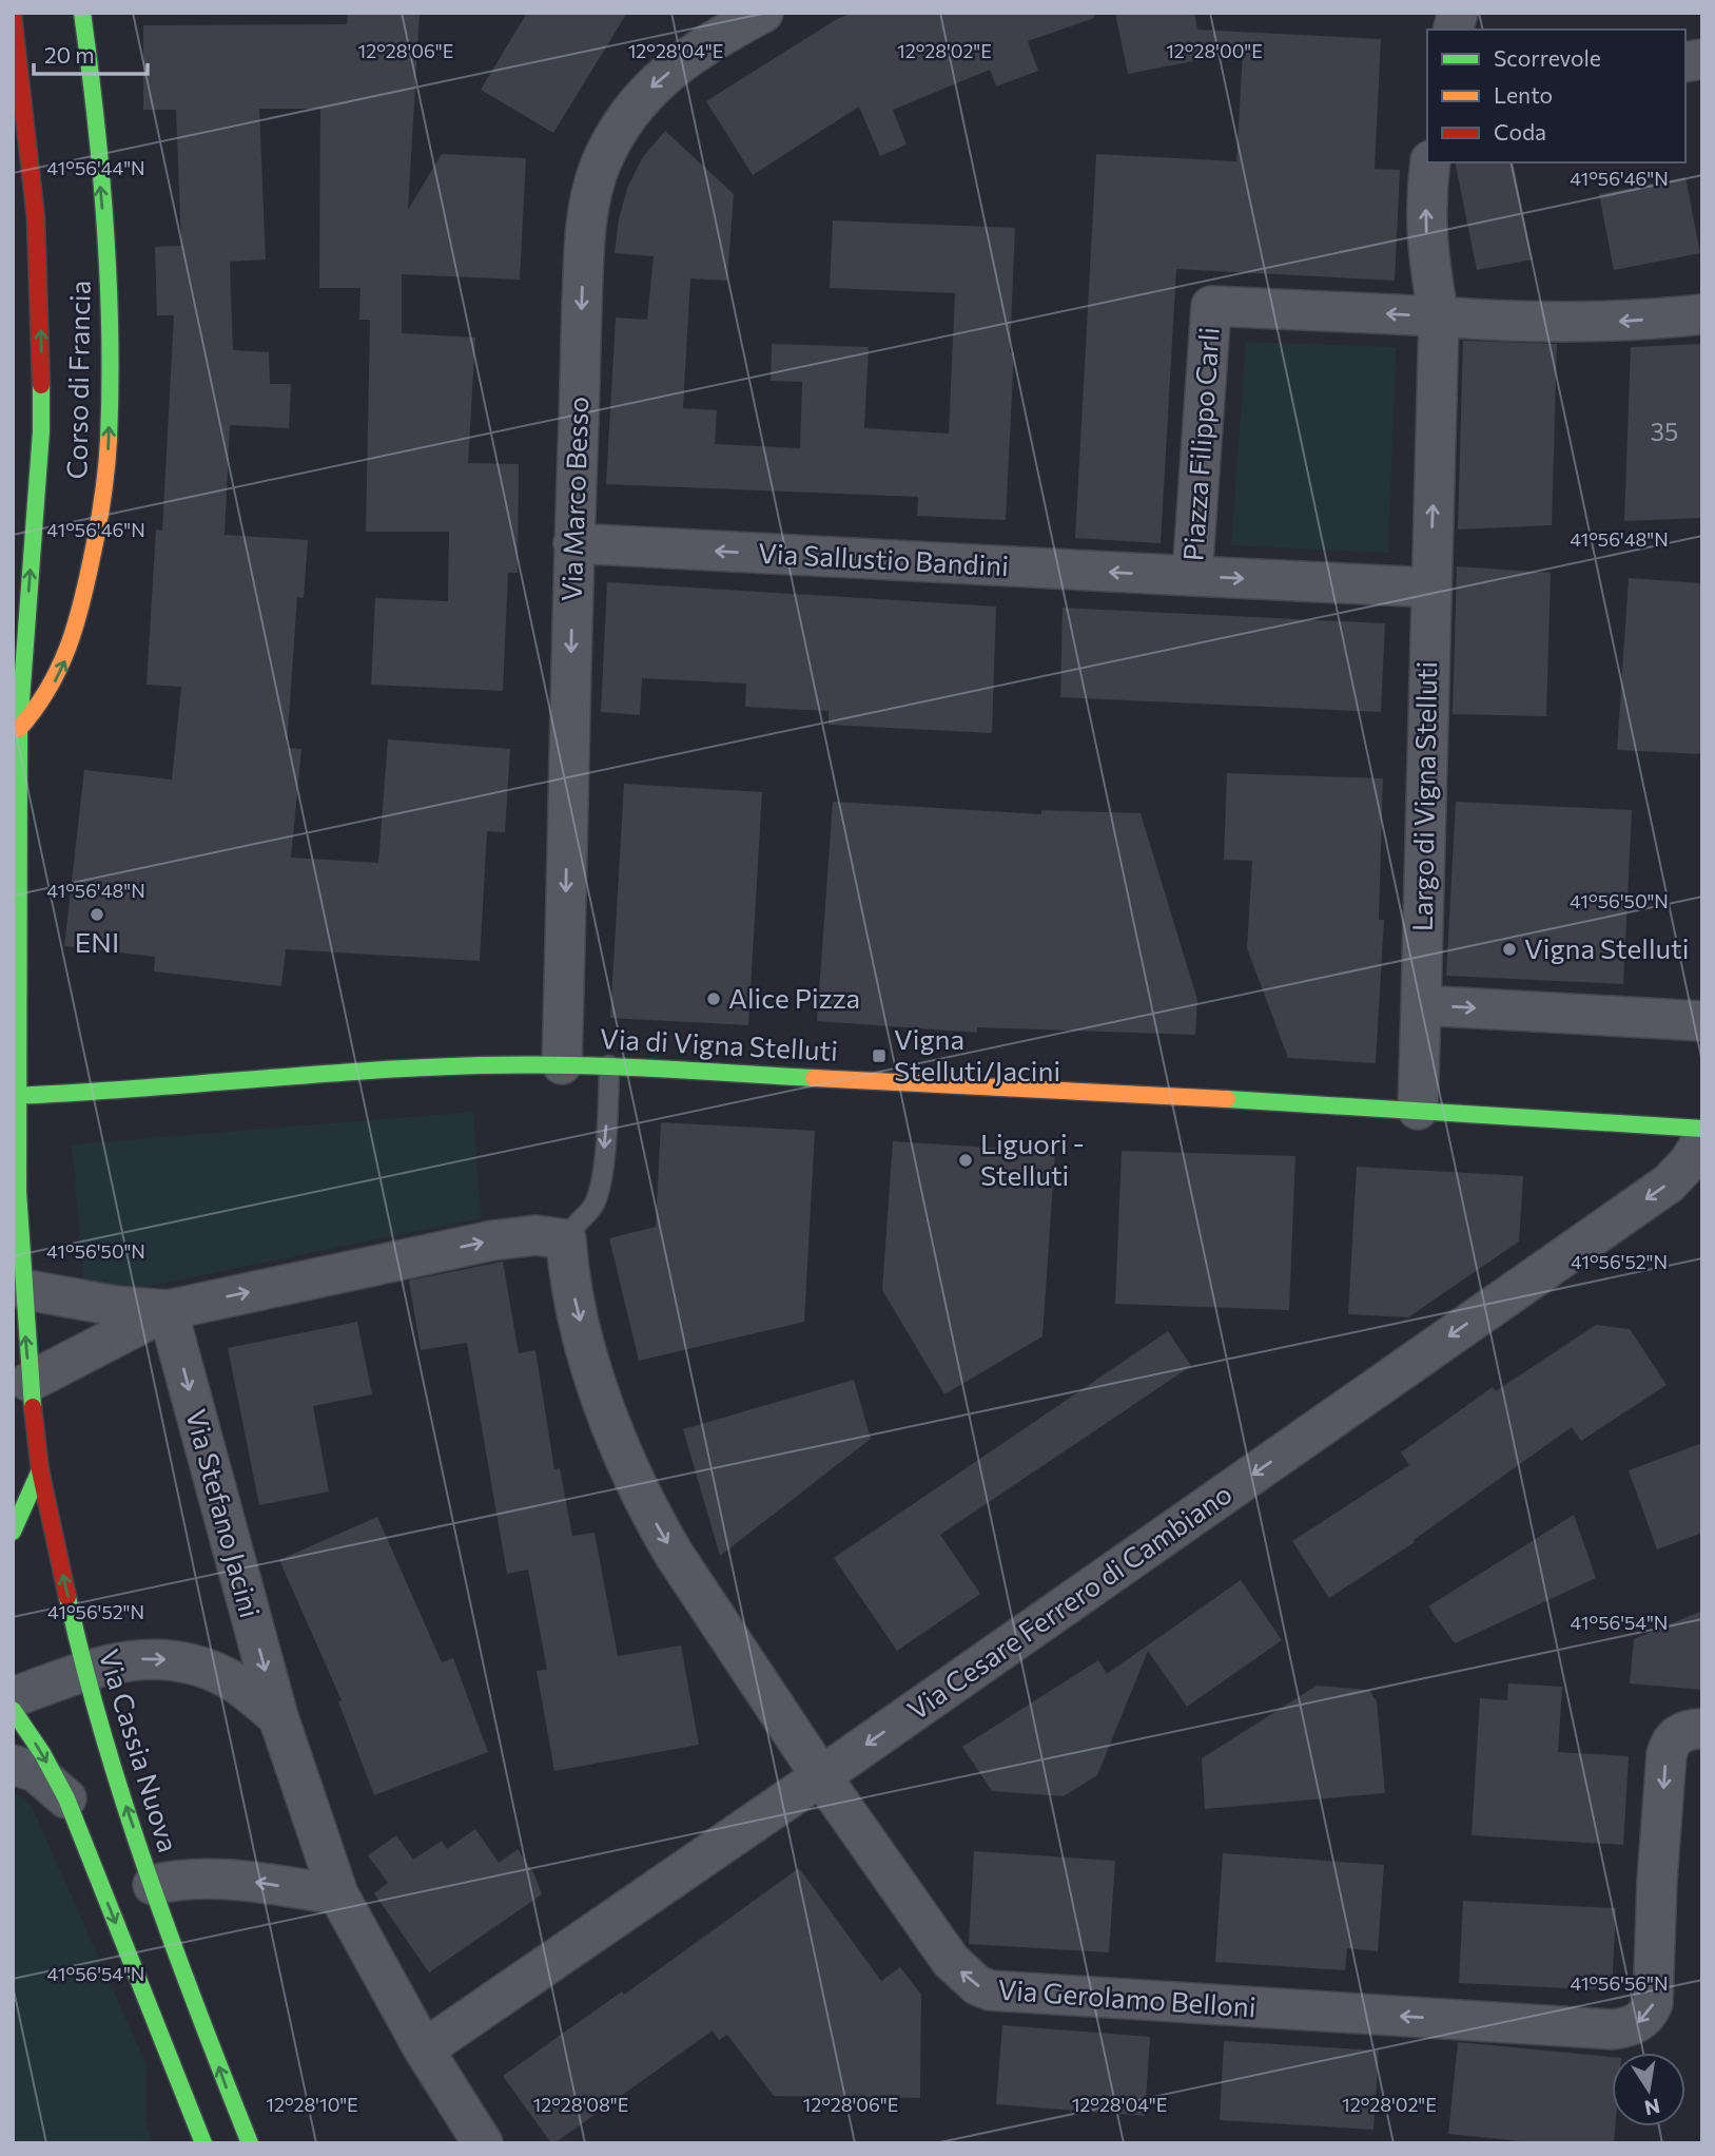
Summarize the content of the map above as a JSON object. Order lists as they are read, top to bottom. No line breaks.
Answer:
{"streets":{"main road":["Corso di Francia","Via di Vigna Stelluti","Via Cassia Nuova"],"street":["Piazza Filippo Carli","Via Marco Besso","Via Sallustio Bandini","Largo di Vigna Stelluti","Via Stefano Jacini","Via Cesare Ferrero di Cambiano","Via Gerolamo Belloni"]},"crossings":[["Corso di Francia","Via di Vigna Stelluti"],["Corso di Francia","Via Cassia Nuova"],["Piazza Filippo Carli","Via Sallustio Bandini"],["Piazza Filippo Carli","Largo di Vigna Stelluti"],["Via Marco Besso","Via Sallustio Bandini"],["Via Marco Besso","Via di Vigna Stelluti"],["Largo di Vigna Stelluti","Via di Vigna Stelluti"],["Via di Vigna Stelluti","Via Cassia Nuova"],["Via Stefano Jacini","Via Cesare Ferrero di Cambiano"],["Via Cesare Ferrero di Cambiano","Via Gerolamo Belloni"]],"one_way":["Corso di Francia","Via Marco Besso","Via Sallustio Bandini","Via Stefano Jacini","Via Cesare Ferrero di Cambiano"],"places":{"other":["ENI","Vigna Stelluti","Alice Pizza","Liguori - Stelluti"],"transit":["Vigna Stelluti/Jacini"]},"house_numbers":["35"],"legend":["Scorrevole","Lento","Coda"],"scale_bar":"20 m","north":"bottom","coordinates":["12°28'06\"E","12°28'04\"E","12°28'02\"E","12°28'00\"E","41°56'44\"N","41°56'46\"N","41°56'48\"N","41°56'50\"N","41°56'52\"N","41°56'54\"N","41°56'56\"N","12°28'10\"E","12°28'08\"E"]}
